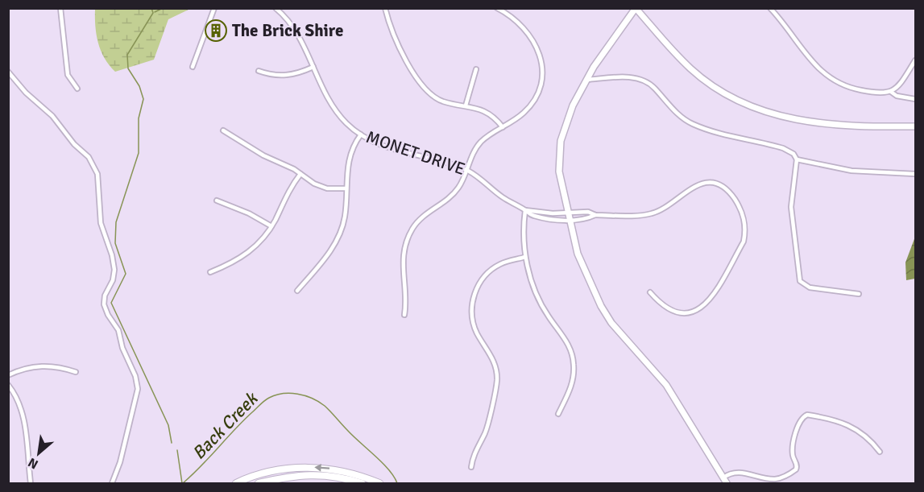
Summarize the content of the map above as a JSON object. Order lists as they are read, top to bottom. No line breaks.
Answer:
{"streets":{"street":["MONET DRIVE"]},"water":["Back Creek"],"places":{"building":["The Brick Shire"]},"north":"bottom left"}
